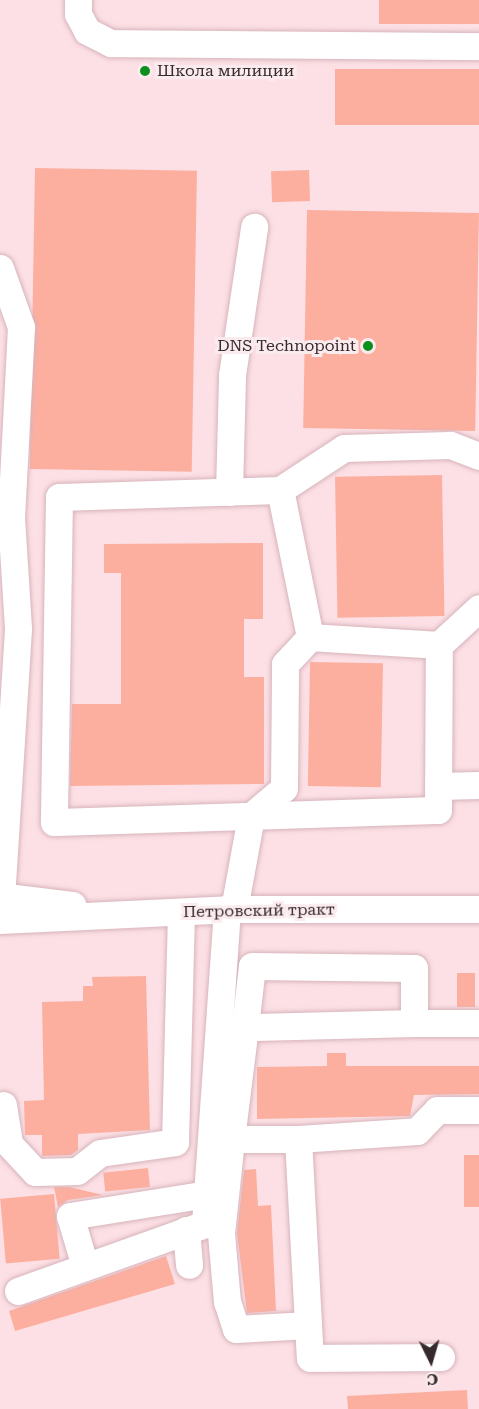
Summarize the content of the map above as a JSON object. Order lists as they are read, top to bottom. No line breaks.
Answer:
{"streets":{"street":["Петровский тракт"]},"places":["Школа милиции","DNS Technopoint"],"north":"bottom"}
